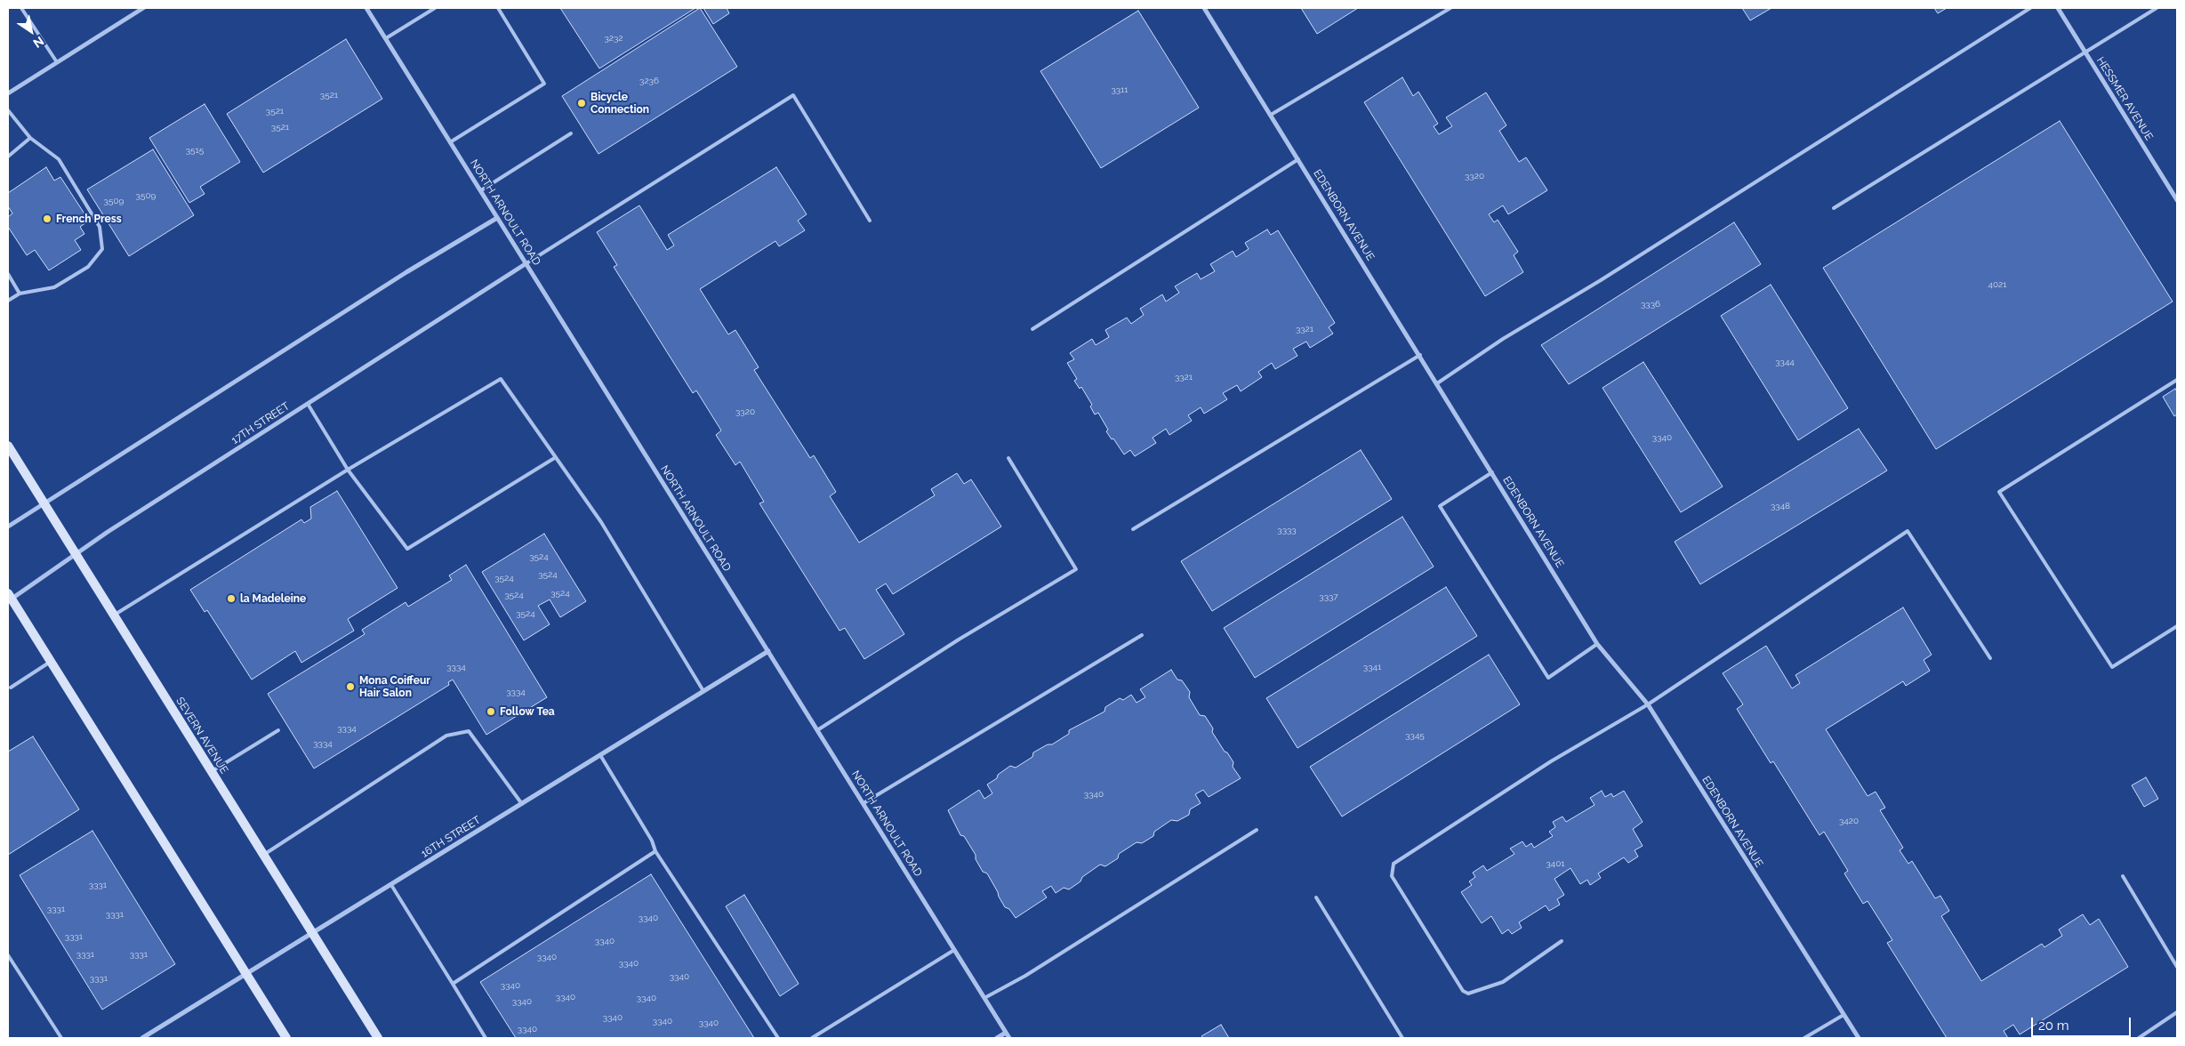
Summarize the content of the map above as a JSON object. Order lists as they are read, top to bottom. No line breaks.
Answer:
{"streets":{"street":["HESSMER AVENUE","NORTH ARNOULT ROAD","EDENBORN AVENUE","17TH STREET","SEVERN AVENUE","16TH STREET"]},"crossings":[["NORTH ARNOULT ROAD","17TH STREET"],["NORTH ARNOULT ROAD","16TH STREET"],["17TH STREET","SEVERN AVENUE"],["SEVERN AVENUE","16TH STREET"]],"places":["Bicycle Connection","French Press","la Madeleine","Mona Coiffeur Hair Salon","Follow Tea"],"house_numbers":["3232","3236","3311","3521","3521","3521","3515","3320","3509","3509","4021","3336","3321","3344","3321","3320","3340","3348","3333","3524","3524","3524","3524","3524","3337","3524","3334","3341","3334","3334","3345","3334","3340","3420","3401","3331","3331","3331","3340","3331","3340","3331","3331","3340","3340","3340","3331","3340","3340","3340","3340","3340","3340","3340","3340"],"scale_bar":"20 m","north":"bottom right"}
